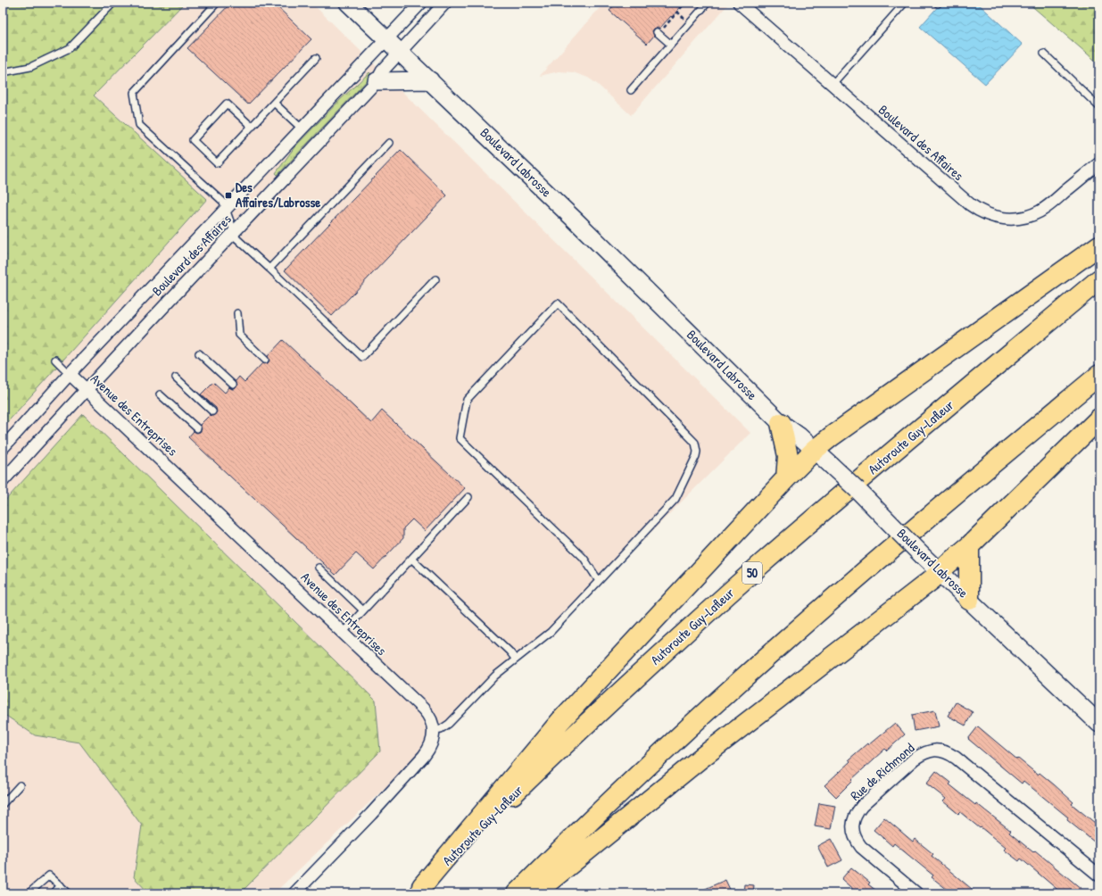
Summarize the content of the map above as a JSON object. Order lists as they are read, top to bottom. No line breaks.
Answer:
{"streets":{"highway":["Autoroute Guy-Lafleur","50"],"street":["Boulevard des Affaires","Boulevard Labrosse","Avenue des Entreprises","Rue de Richmond"]},"crossings":[["Boulevard des Affaires","Boulevard Labrosse"],["Boulevard des Affaires","Avenue des Entreprises"]],"places":{"transit":["Des Affaires/Labrosse"]}}
